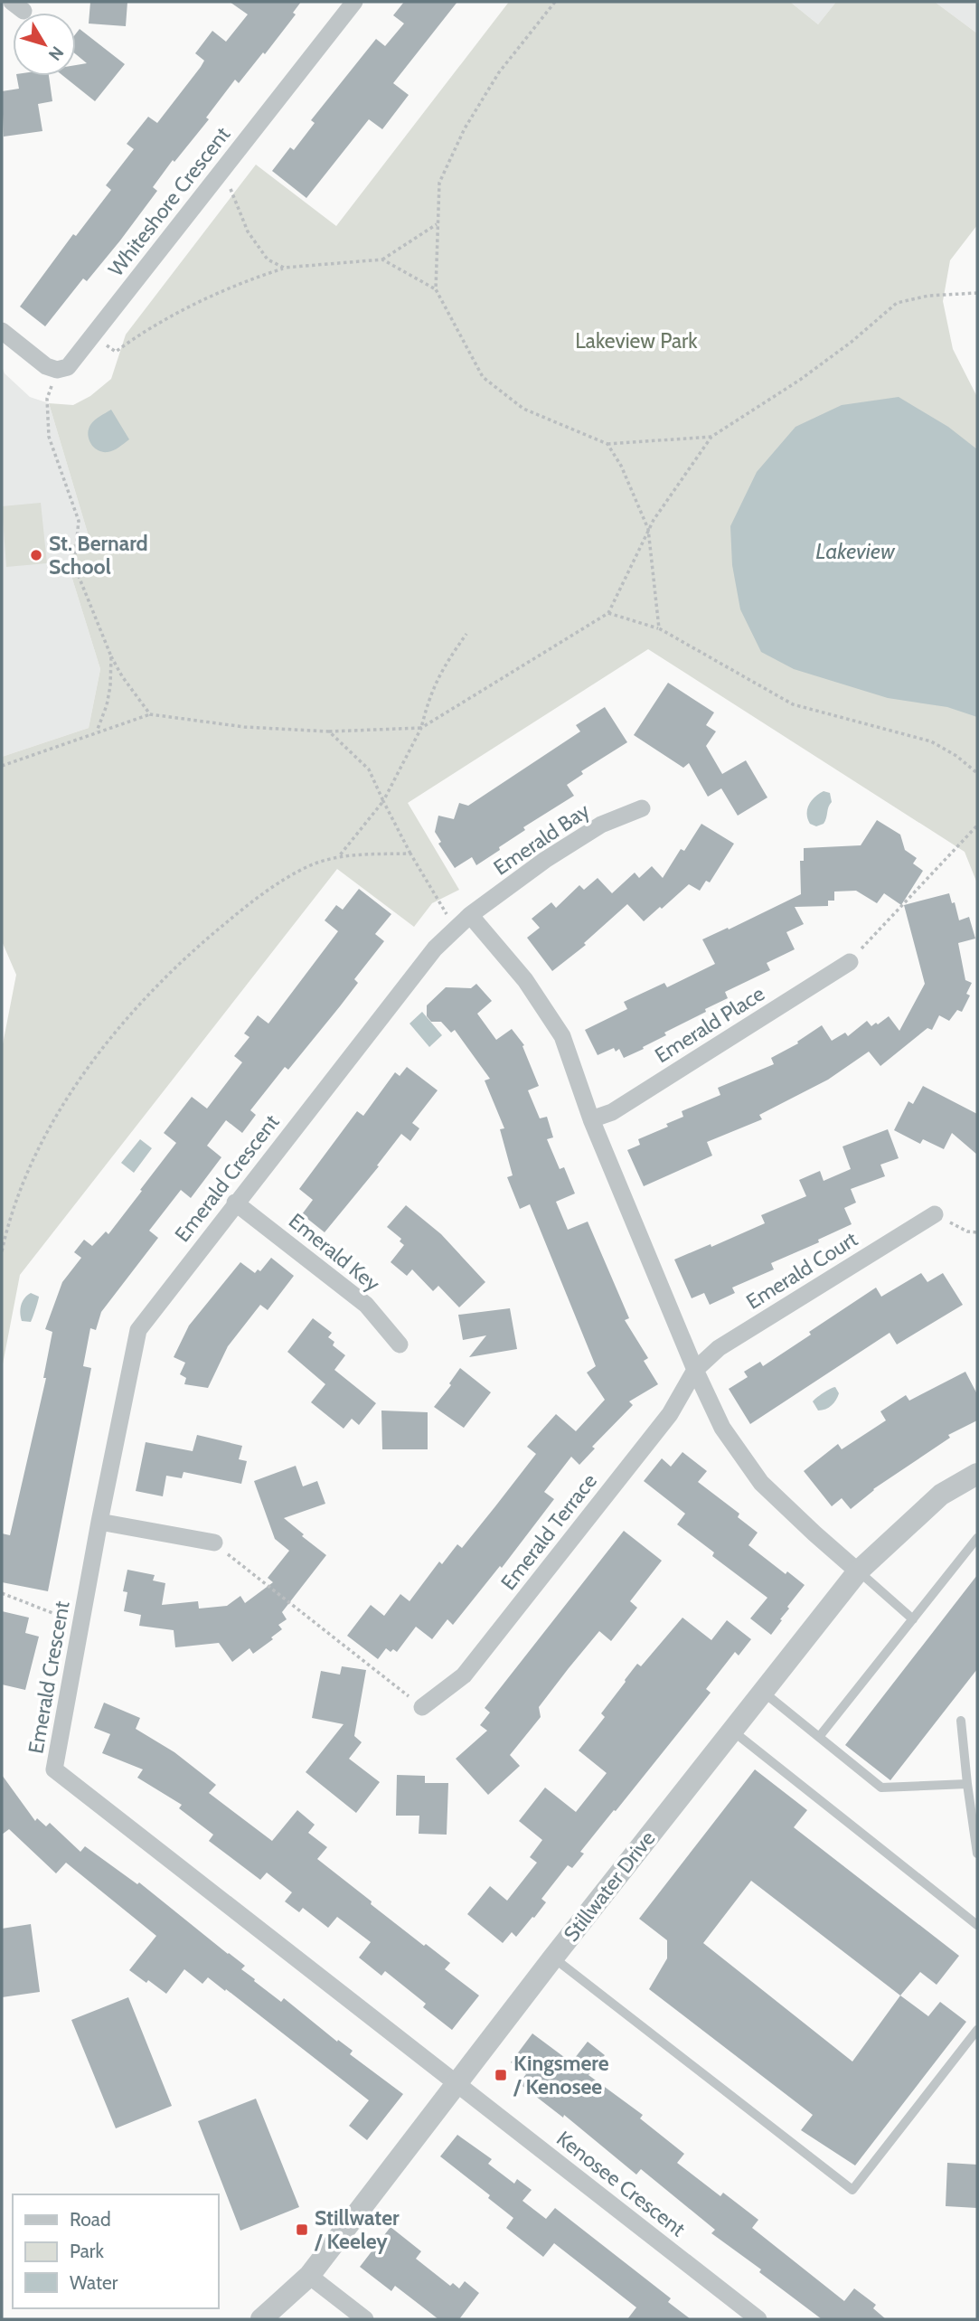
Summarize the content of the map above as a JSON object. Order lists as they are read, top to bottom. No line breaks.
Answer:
{"streets":{"street":["Whiteshore Crescent","Emerald Bay","Emerald Place","Emerald Crescent","Emerald Key","Emerald Court","Emerald Terrace","Stillwater Drive","Kenosee Crescent"]},"crossings":[["Emerald Bay","Emerald Crescent"],["Emerald Crescent","Emerald Key"],["Emerald Crescent","Stillwater Drive"],["Emerald Crescent","Kenosee Crescent"],["Emerald Court","Emerald Terrace"],["Stillwater Drive","Kenosee Crescent"]],"water":["Lakeview"],"parks":["Lakeview Park"],"places":{"other":["St. Bernard School"],"transit":["Kingsmere / Kenosee","Stillwater / Keeley"]},"legend":["Road","Park","Water"],"north":"bottom right"}
